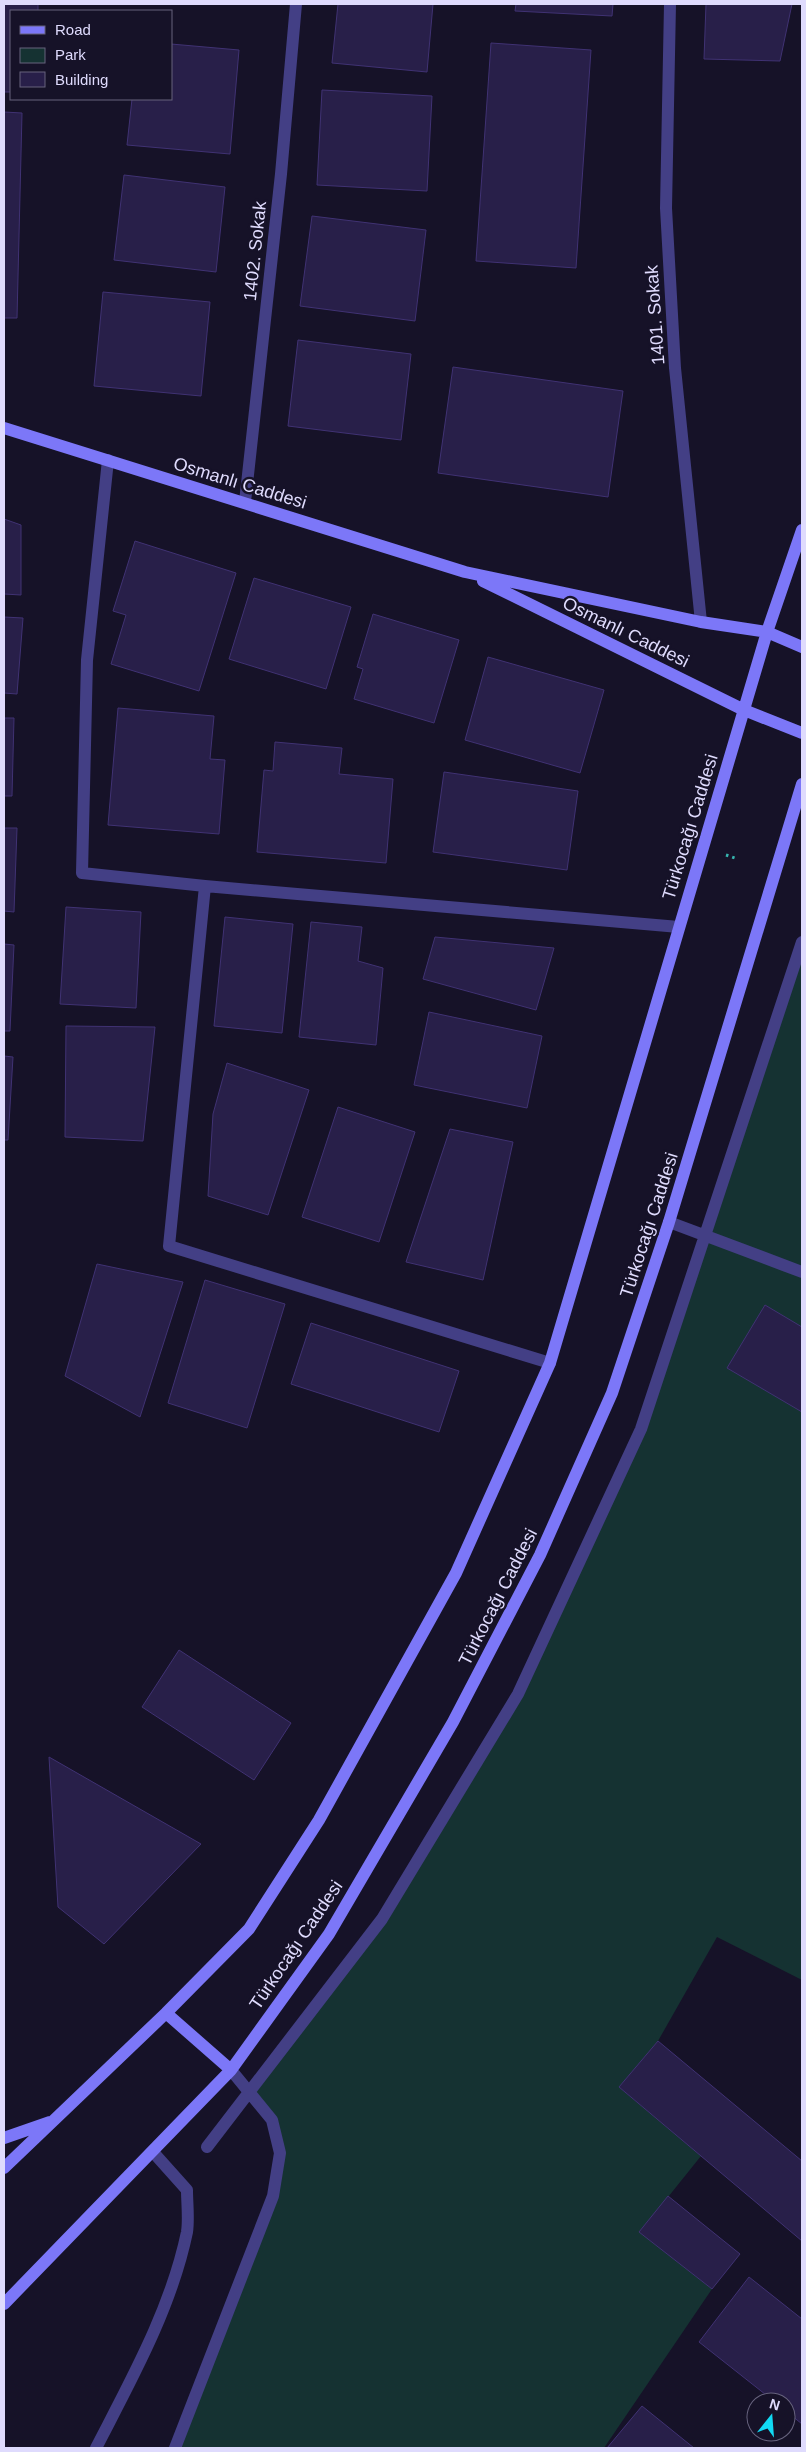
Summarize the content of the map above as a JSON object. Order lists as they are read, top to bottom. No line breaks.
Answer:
{"streets":{"main road":["Osmanlı Caddesi","Türkocağı Caddesi"],"street":["1402. Sokak","1401. Sokak"]},"crossings":[["1402. Sokak","Osmanlı Caddesi"],["1401. Sokak","Osmanlı Caddesi"],["Osmanlı Caddesi","Türkocağı Caddesi"]],"legend":["Road","Park","Building"],"north":"top"}
